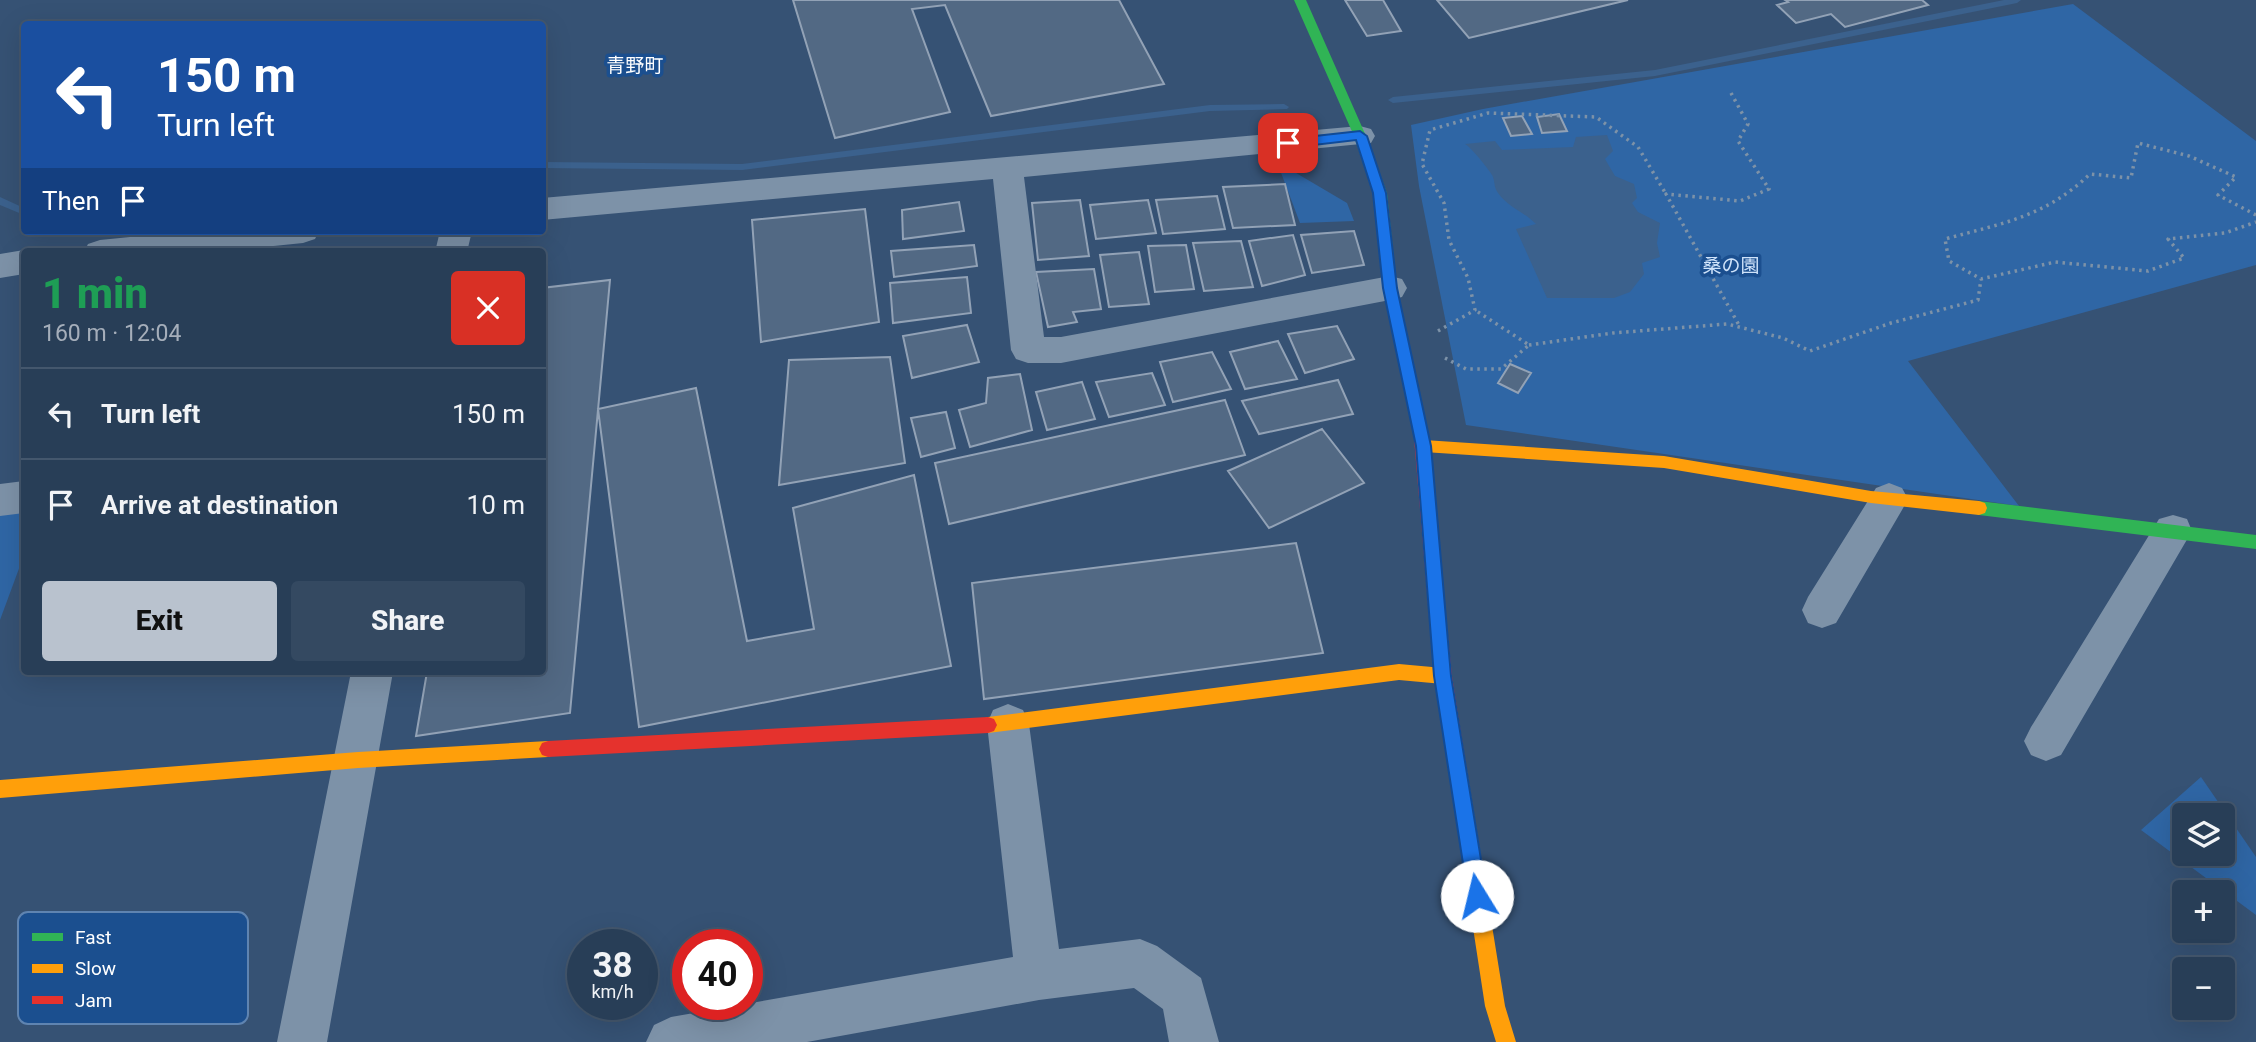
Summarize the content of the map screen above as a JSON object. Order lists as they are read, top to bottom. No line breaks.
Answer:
{"districts":["青野町"],"parks":["桑の園"],"legend":["Fast","Slow","Jam"],"page":{"turn":["150 m","Turn left"],"then":"Then","heading":["1 min","160 m · 12:04"],"list":[{"name":"Turn left","value":"150 m"},{"name":"Arrive at destination","value":"10 m"}],"buttons":["Exit","Share"],"map_buttons":["+","−"],"speed":"38 km/h","limit":"40"}}
